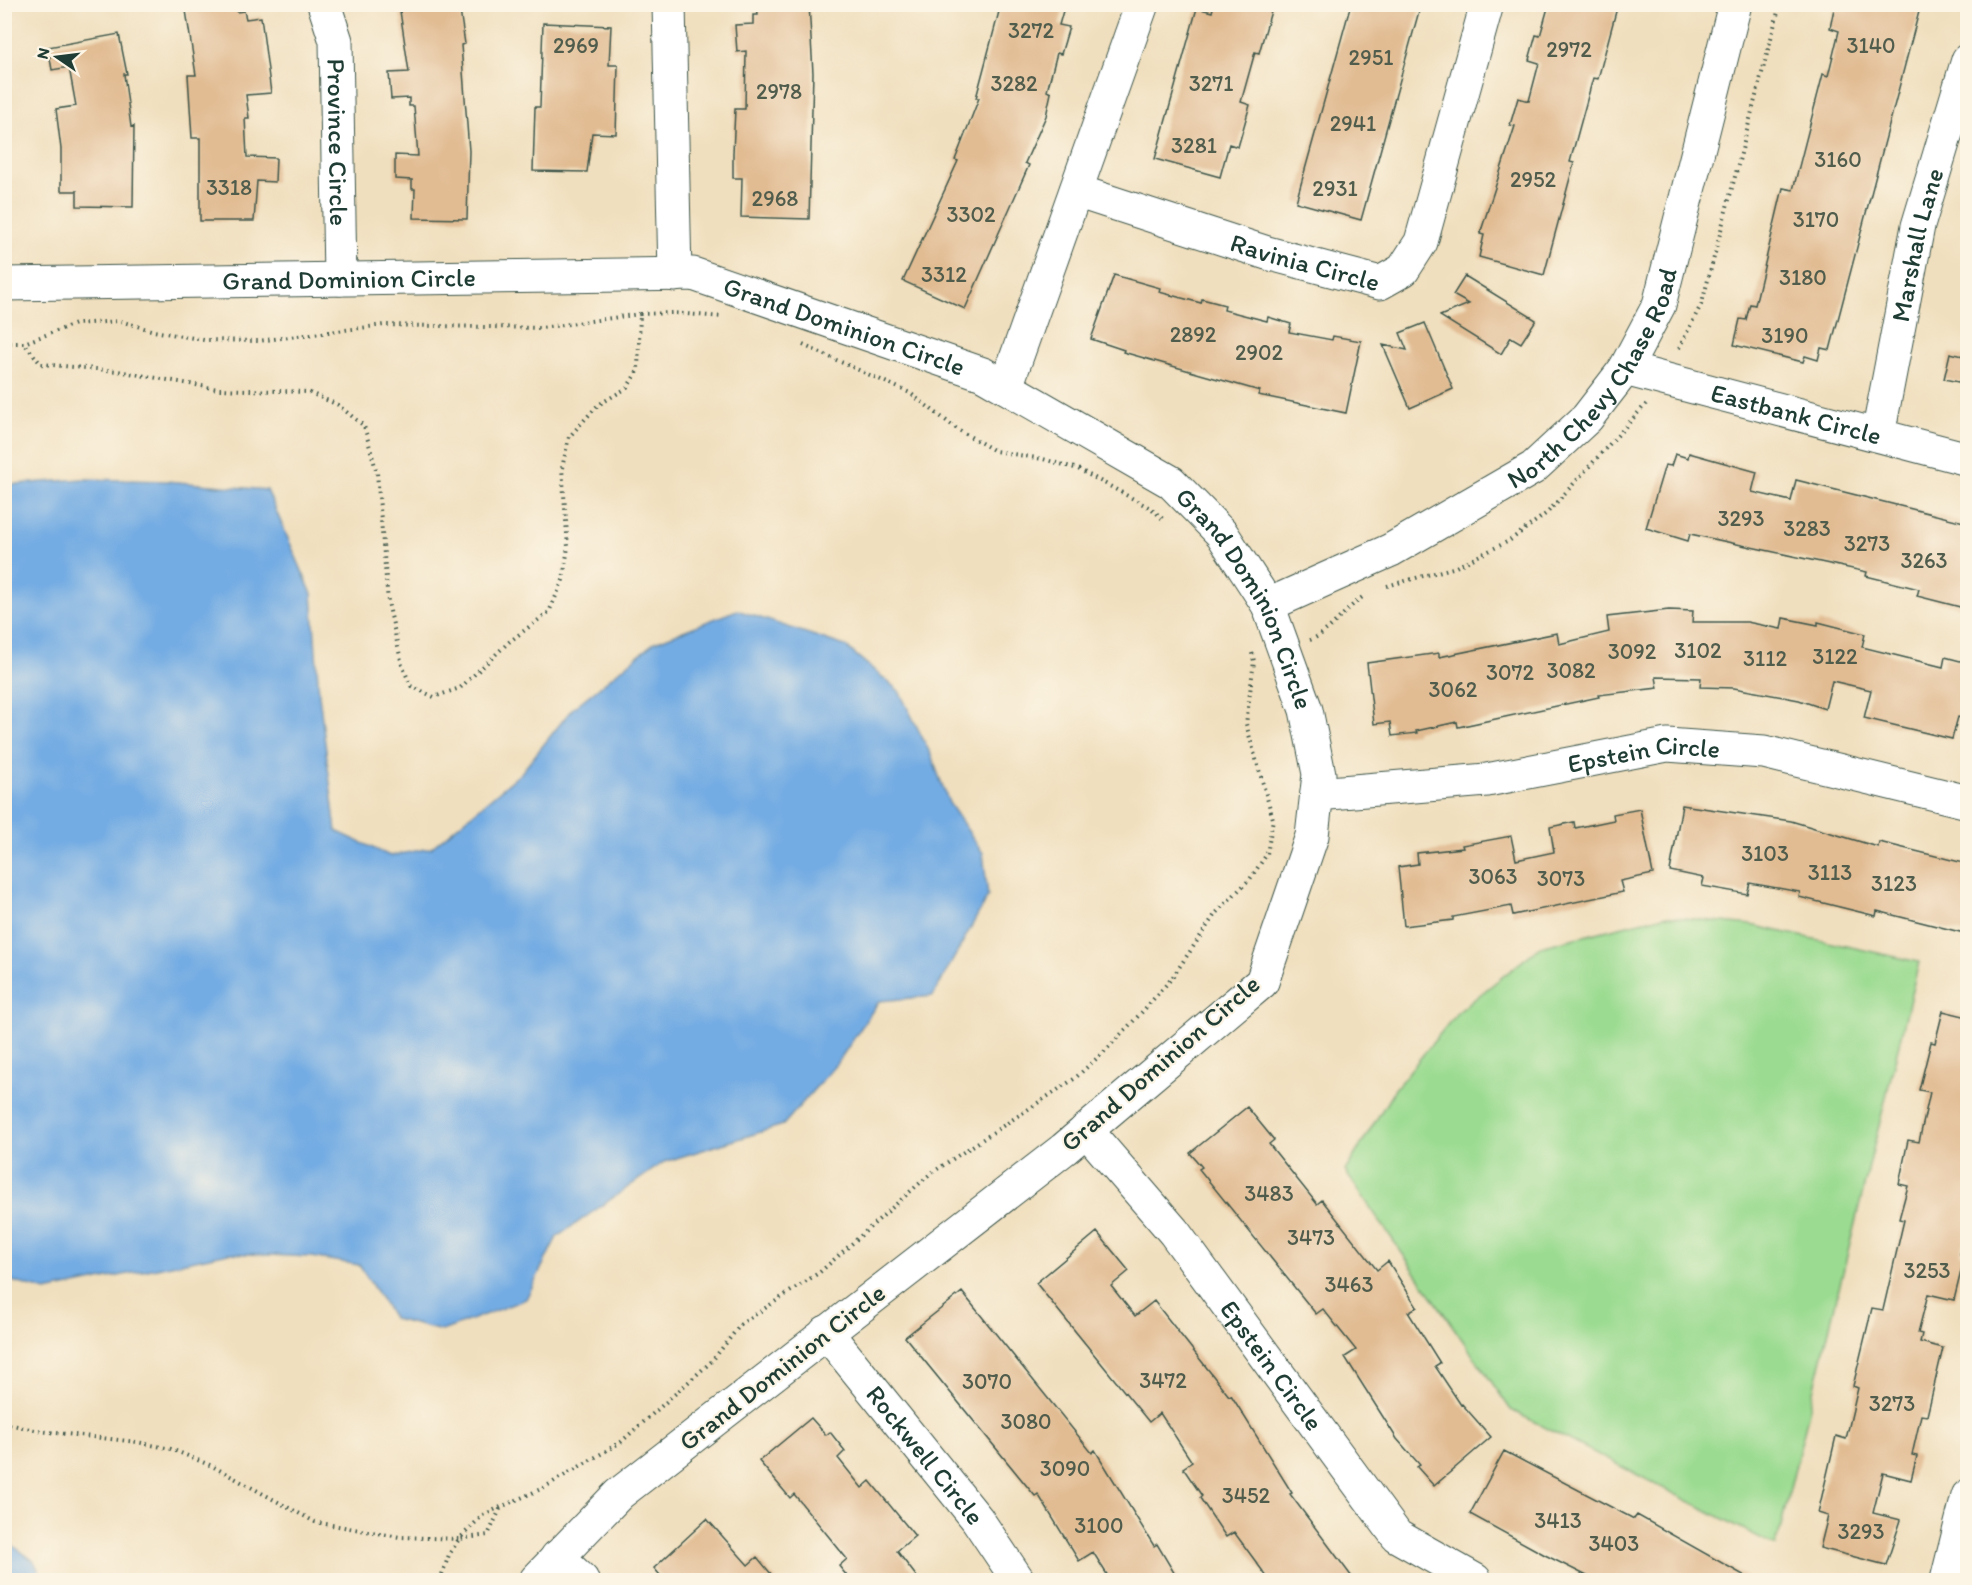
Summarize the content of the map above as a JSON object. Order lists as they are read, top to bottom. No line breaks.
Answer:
{"streets":{"street":["Province Circle","Marshall Lane","Ravinia Circle","Grand Dominion Circle","North Chevy Chase Road","Eastbank Circle","Epstein Circle","Rockwell Circle"]},"crossings":[["Province Circle","Grand Dominion Circle"],["Marshall Lane","Eastbank Circle"],["Grand Dominion Circle","North Chevy Chase Road"],["Grand Dominion Circle","Epstein Circle"],["Grand Dominion Circle","Rockwell Circle"],["North Chevy Chase Road","Eastbank Circle"]],"house_numbers":["3272","2969","3140","2972","2951","3282","3271","2978","2941","3281","3160","2952","3318","2931","2968","3302","3170","3312","3180","2892","3190","2902","3293","3283","3273","3263","3102","3092","3122","3112","3082","3072","3062","3103","3113","3063","3073","3123","3483","3473","3253","3463","3472","3070","3273","3080","3090","3452","3413","3100","3293","3403"],"north":"left"}
